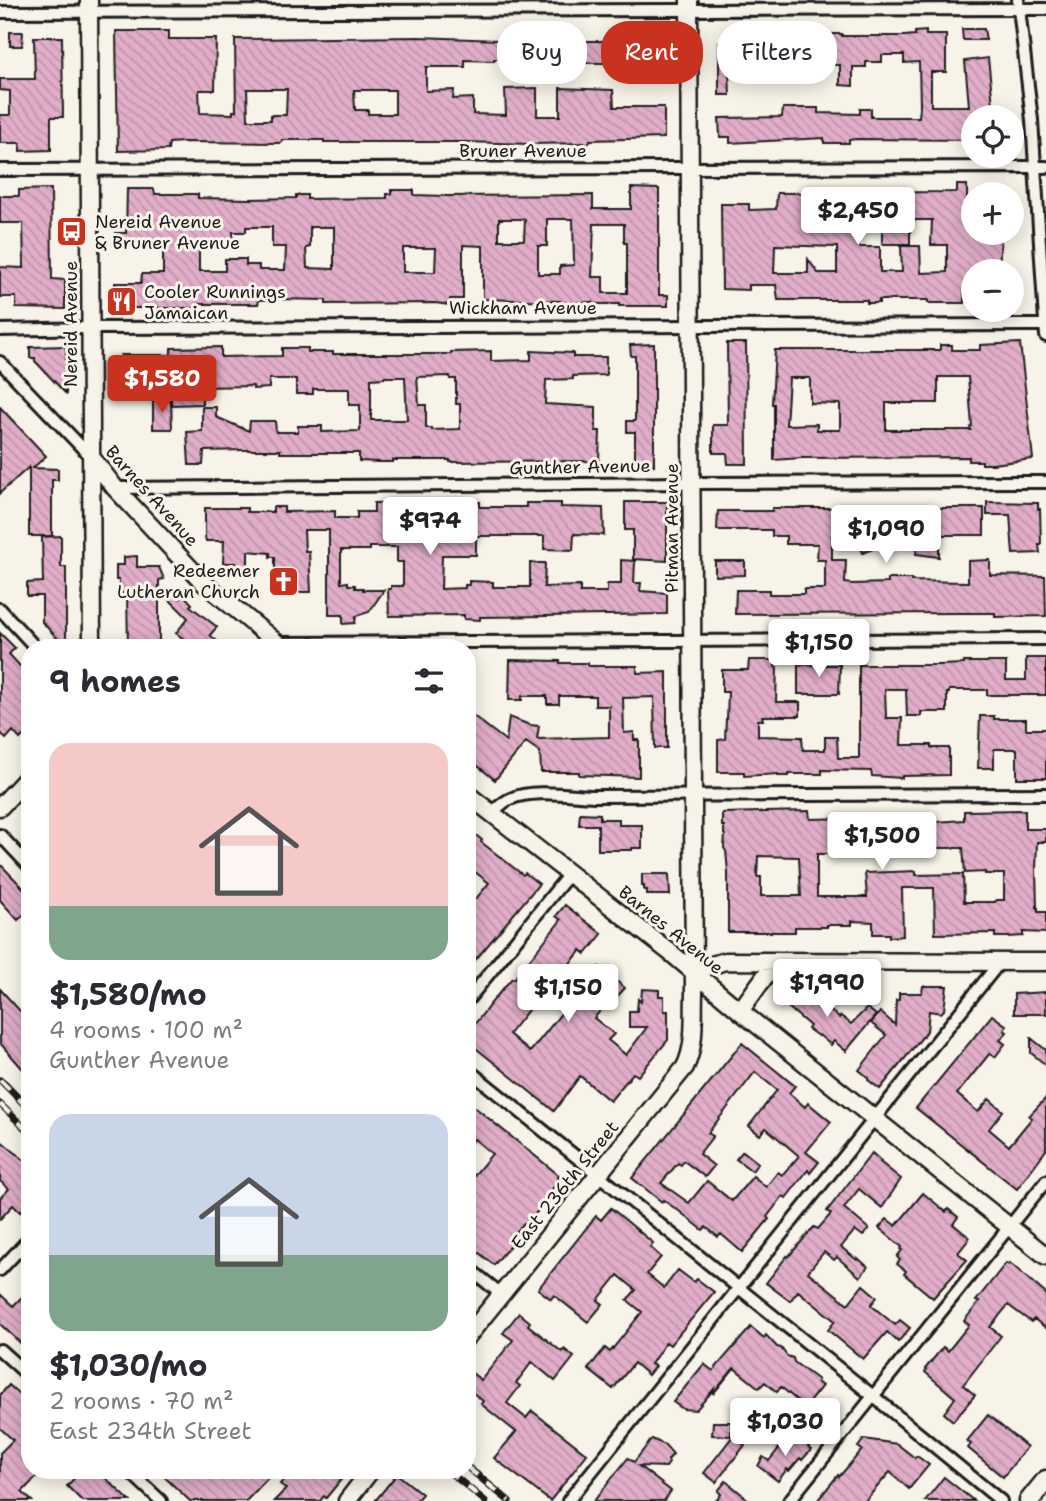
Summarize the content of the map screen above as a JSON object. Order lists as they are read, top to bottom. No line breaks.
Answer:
{"streets":{"street":["Bruner Avenue","Wickham Avenue","Nereid Avenue","Gunther Avenue","Barnes Avenue","Pitman Avenue","East 236th Street"]},"crossings":[["Bruner Avenue","Nereid Avenue"],["Bruner Avenue","Pitman Avenue"],["Wickham Avenue","Nereid Avenue"],["Wickham Avenue","Pitman Avenue"],["Nereid Avenue","Barnes Avenue"],["Gunther Avenue","Barnes Avenue"],["Gunther Avenue","Pitman Avenue"],["Barnes Avenue","Pitman Avenue"],["Pitman Avenue","East 236th Street"]],"places":{"bus stop":["Nereid Avenue & Bruner Avenue"],"restaurant":["Cooler Runnings Jamaican"],"church":["Redeemer Lutheran Church"]},"page":{"chip":["Buy","Rent","Filters"],"map_buttons":["+","−"],"price":["$2,450","$1,580","$974","$1,090","$1,150","$1,500","$1,990","$1,150","$1,030"],"heading":"9 homes","list":[{"name":"$1,580/mo","note":"4 rooms · 100 m² · Gunther Avenue"},{"name":"$1,030/mo","note":"2 rooms · 70 m² · East 234th Street"}]}}
